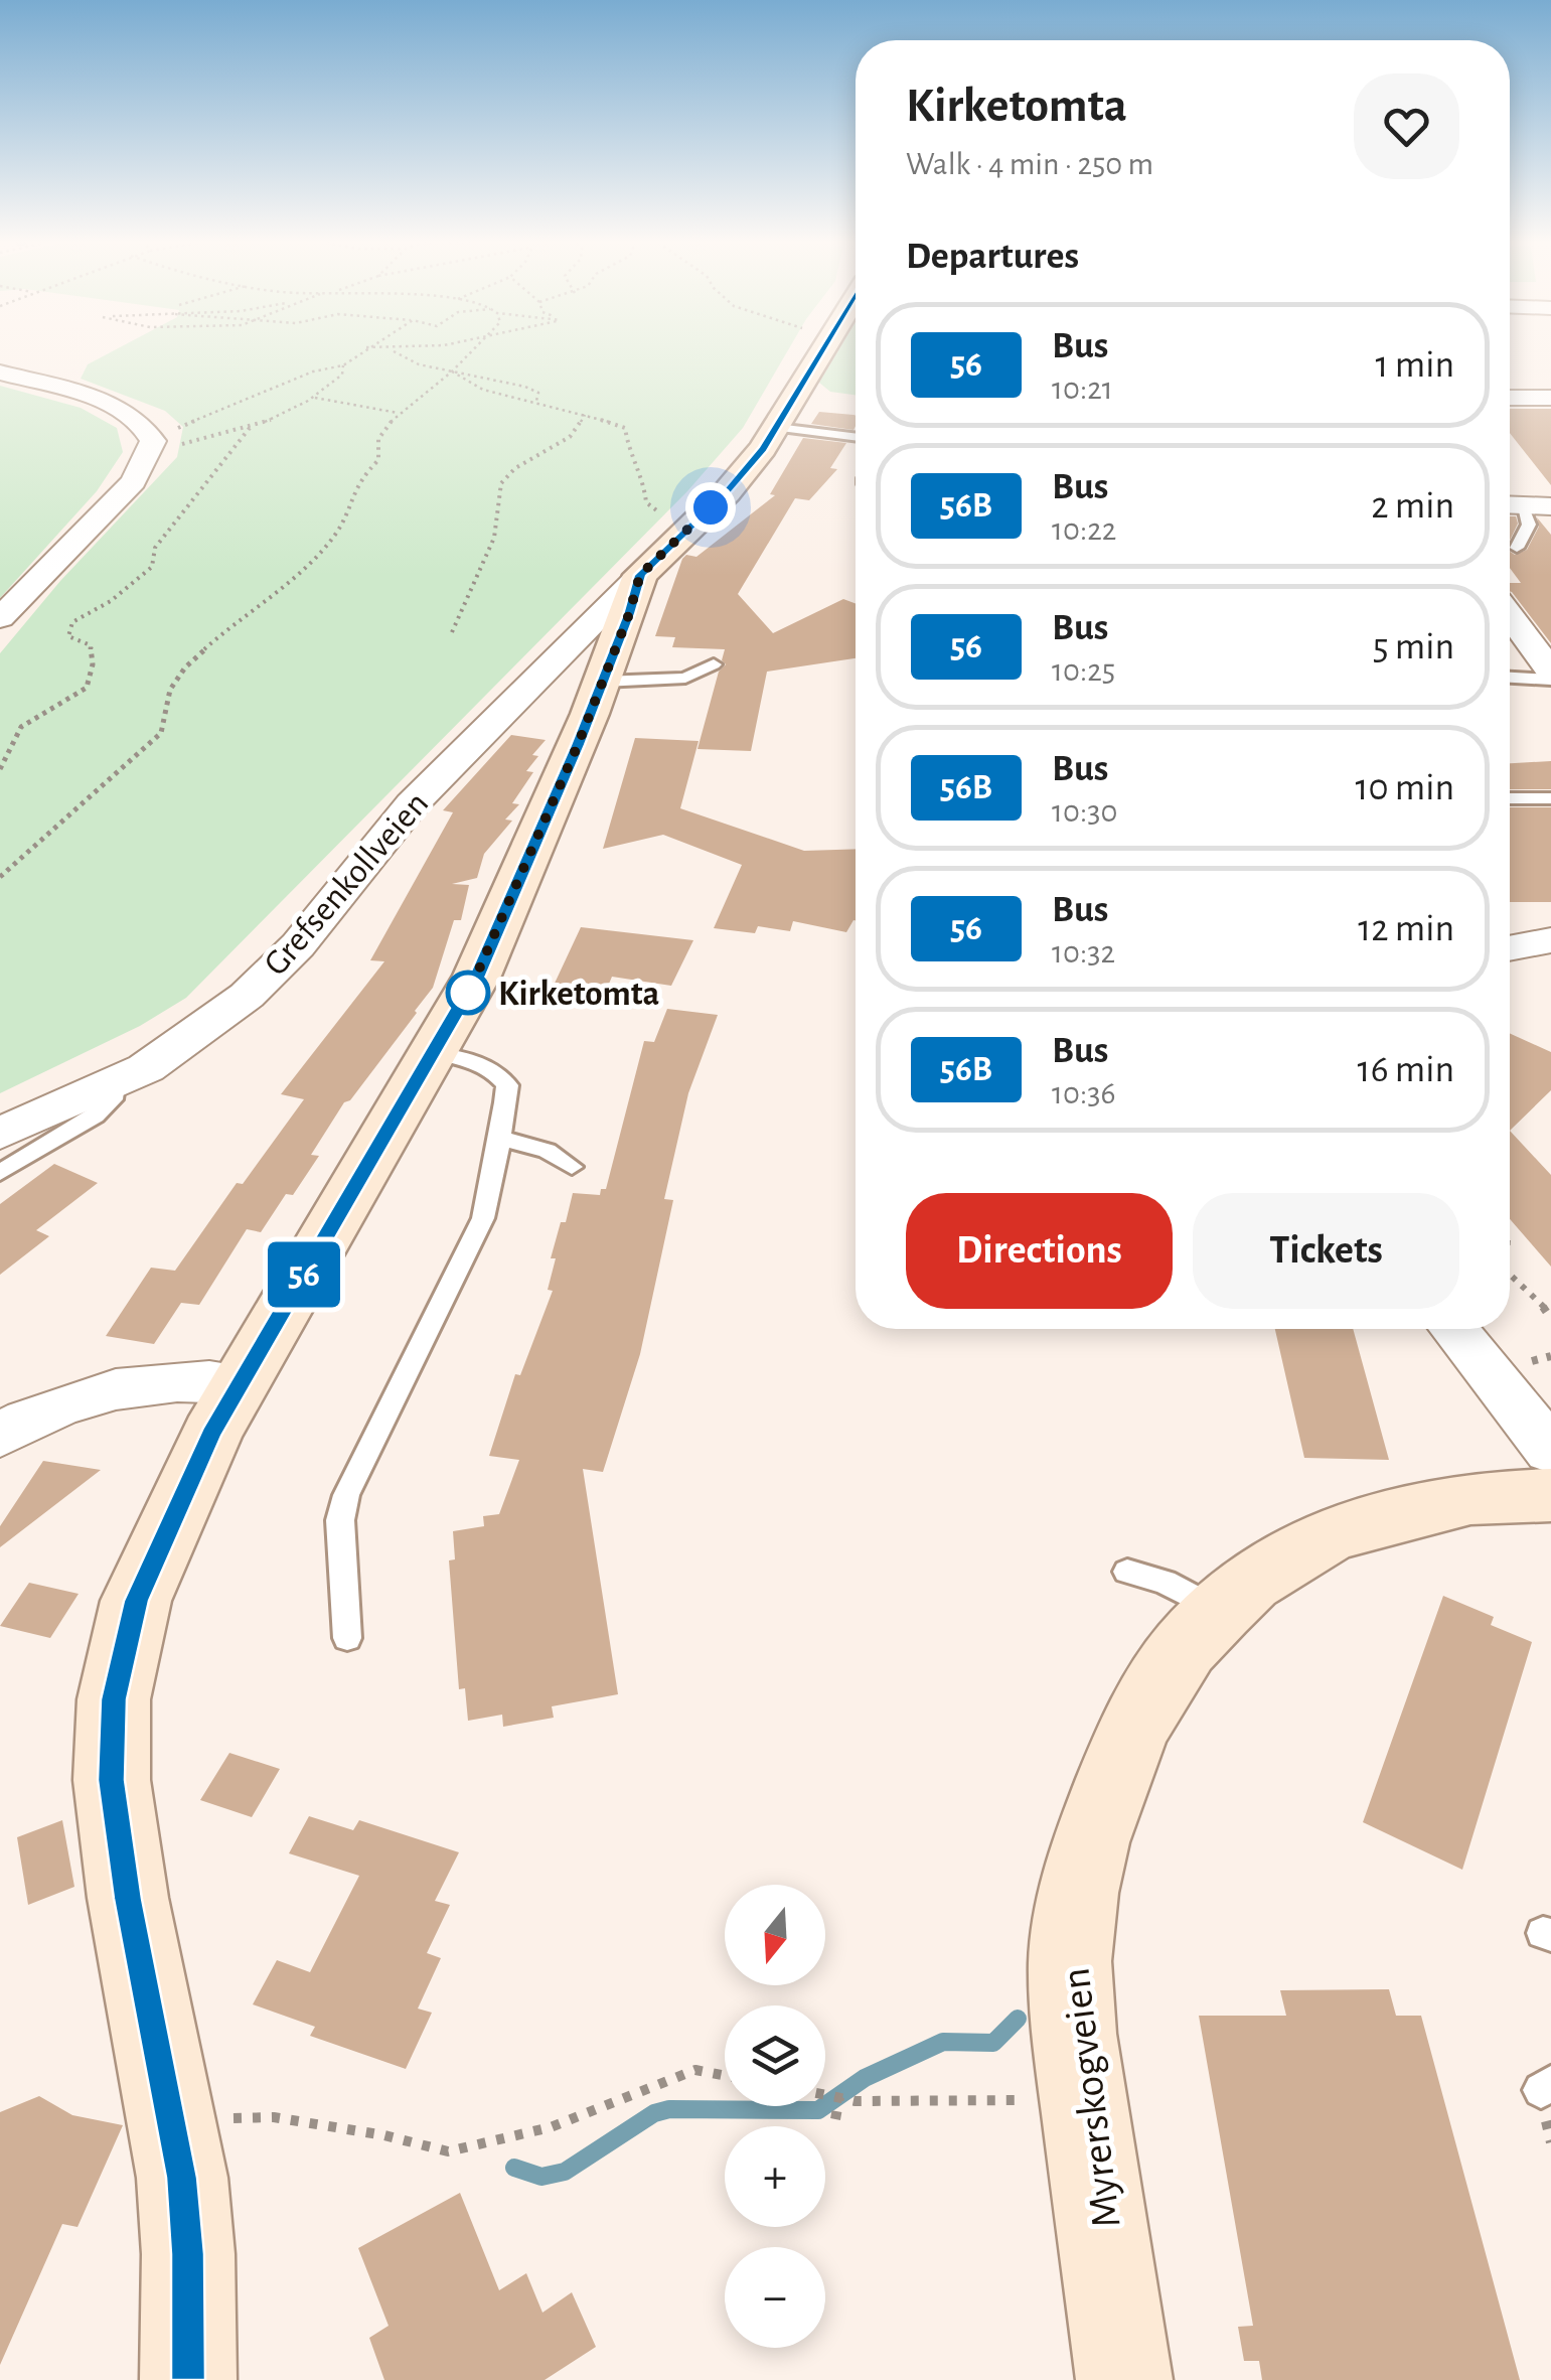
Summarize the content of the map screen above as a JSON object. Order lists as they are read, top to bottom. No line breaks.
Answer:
{"streets":{"street":["Grefsenkollveien","Myrerskogveien"]},"places":["Kirketomta"],"lines":["bus line 56"],"north":"bottom","page":{"on_map":"56","heading":[["Kirketomta","Walk · 4 min · 250 m"],"Departures"],"list":[{"mark":"56","name":"Bus","note":"10:21","value":"1 min"},{"mark":"56B","name":"Bus","note":"10:22","value":"2 min"},{"mark":"56","name":"Bus","note":"10:25","value":"5 min"},{"mark":"56B","name":"Bus","note":"10:30","value":"10 min"},{"mark":"56","name":"Bus","note":"10:32","value":"12 min"},{"mark":"56B","name":"Bus","note":"10:36","value":"16 min"}],"buttons":["Directions","Tickets"],"map_buttons":["+","−"]}}
